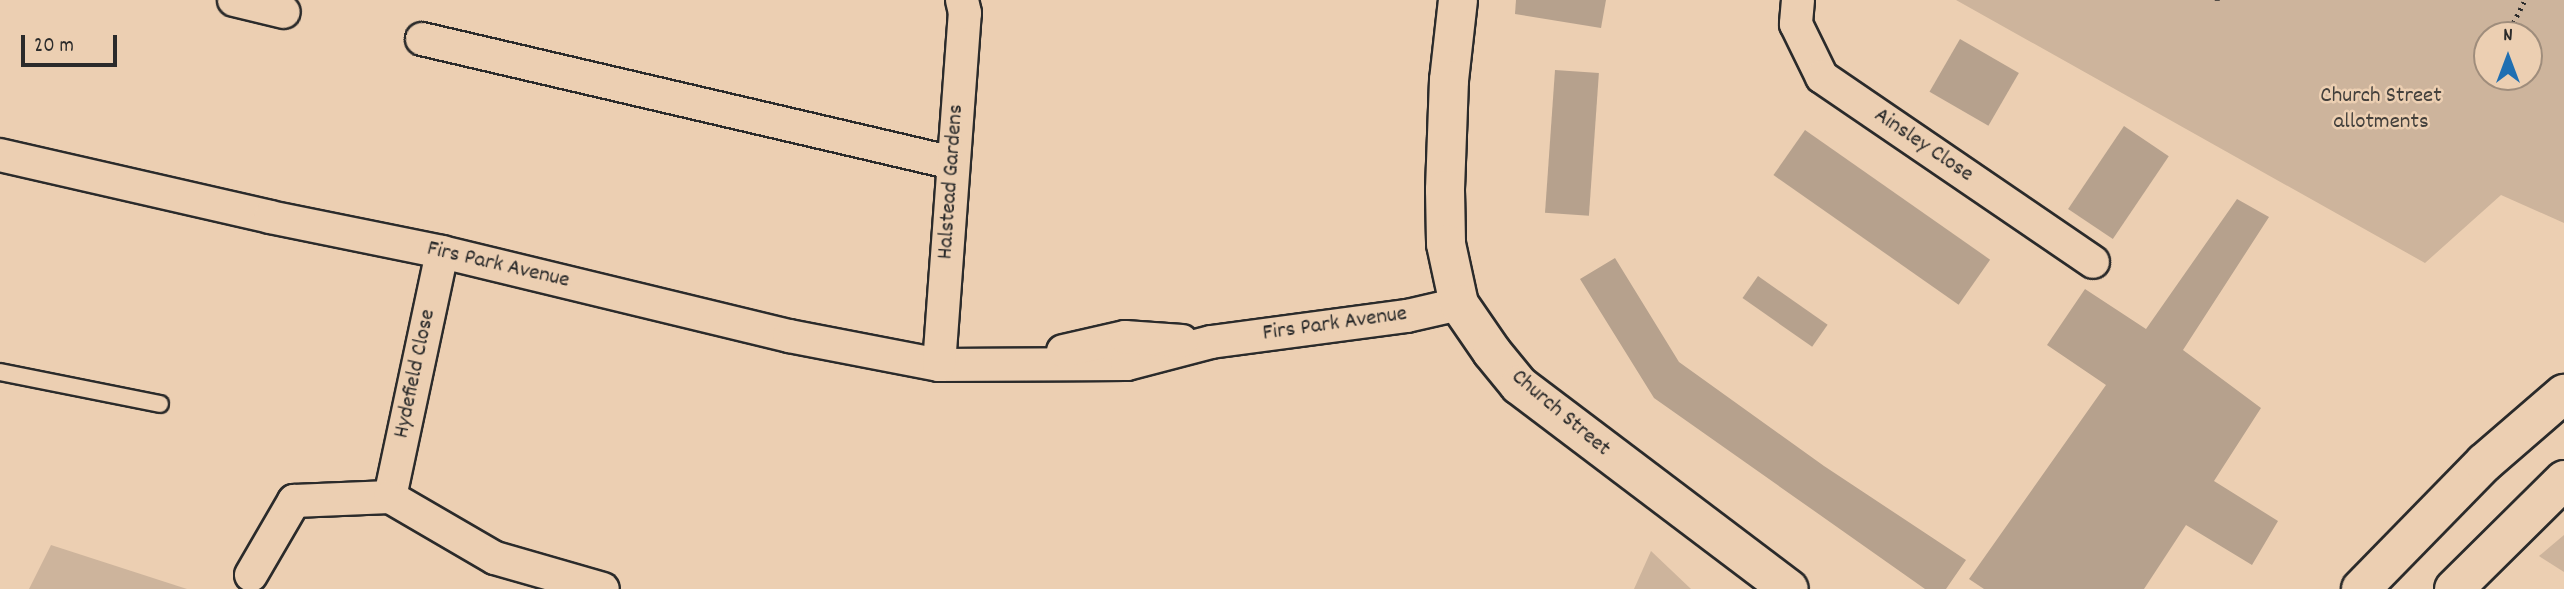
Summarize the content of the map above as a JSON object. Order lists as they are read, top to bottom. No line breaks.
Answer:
{"streets":{"main road":["Church Street"],"street":["Ainsley Close","Halstead Gardens","Firs Park Avenue","Hydefield Close"]},"crossings":[["Halstead Gardens","Firs Park Avenue"],["Firs Park Avenue","Hydefield Close"],["Firs Park Avenue","Church Street"]],"parks":["Church Street allotments"],"scale_bar":"20 m","north":"top"}
